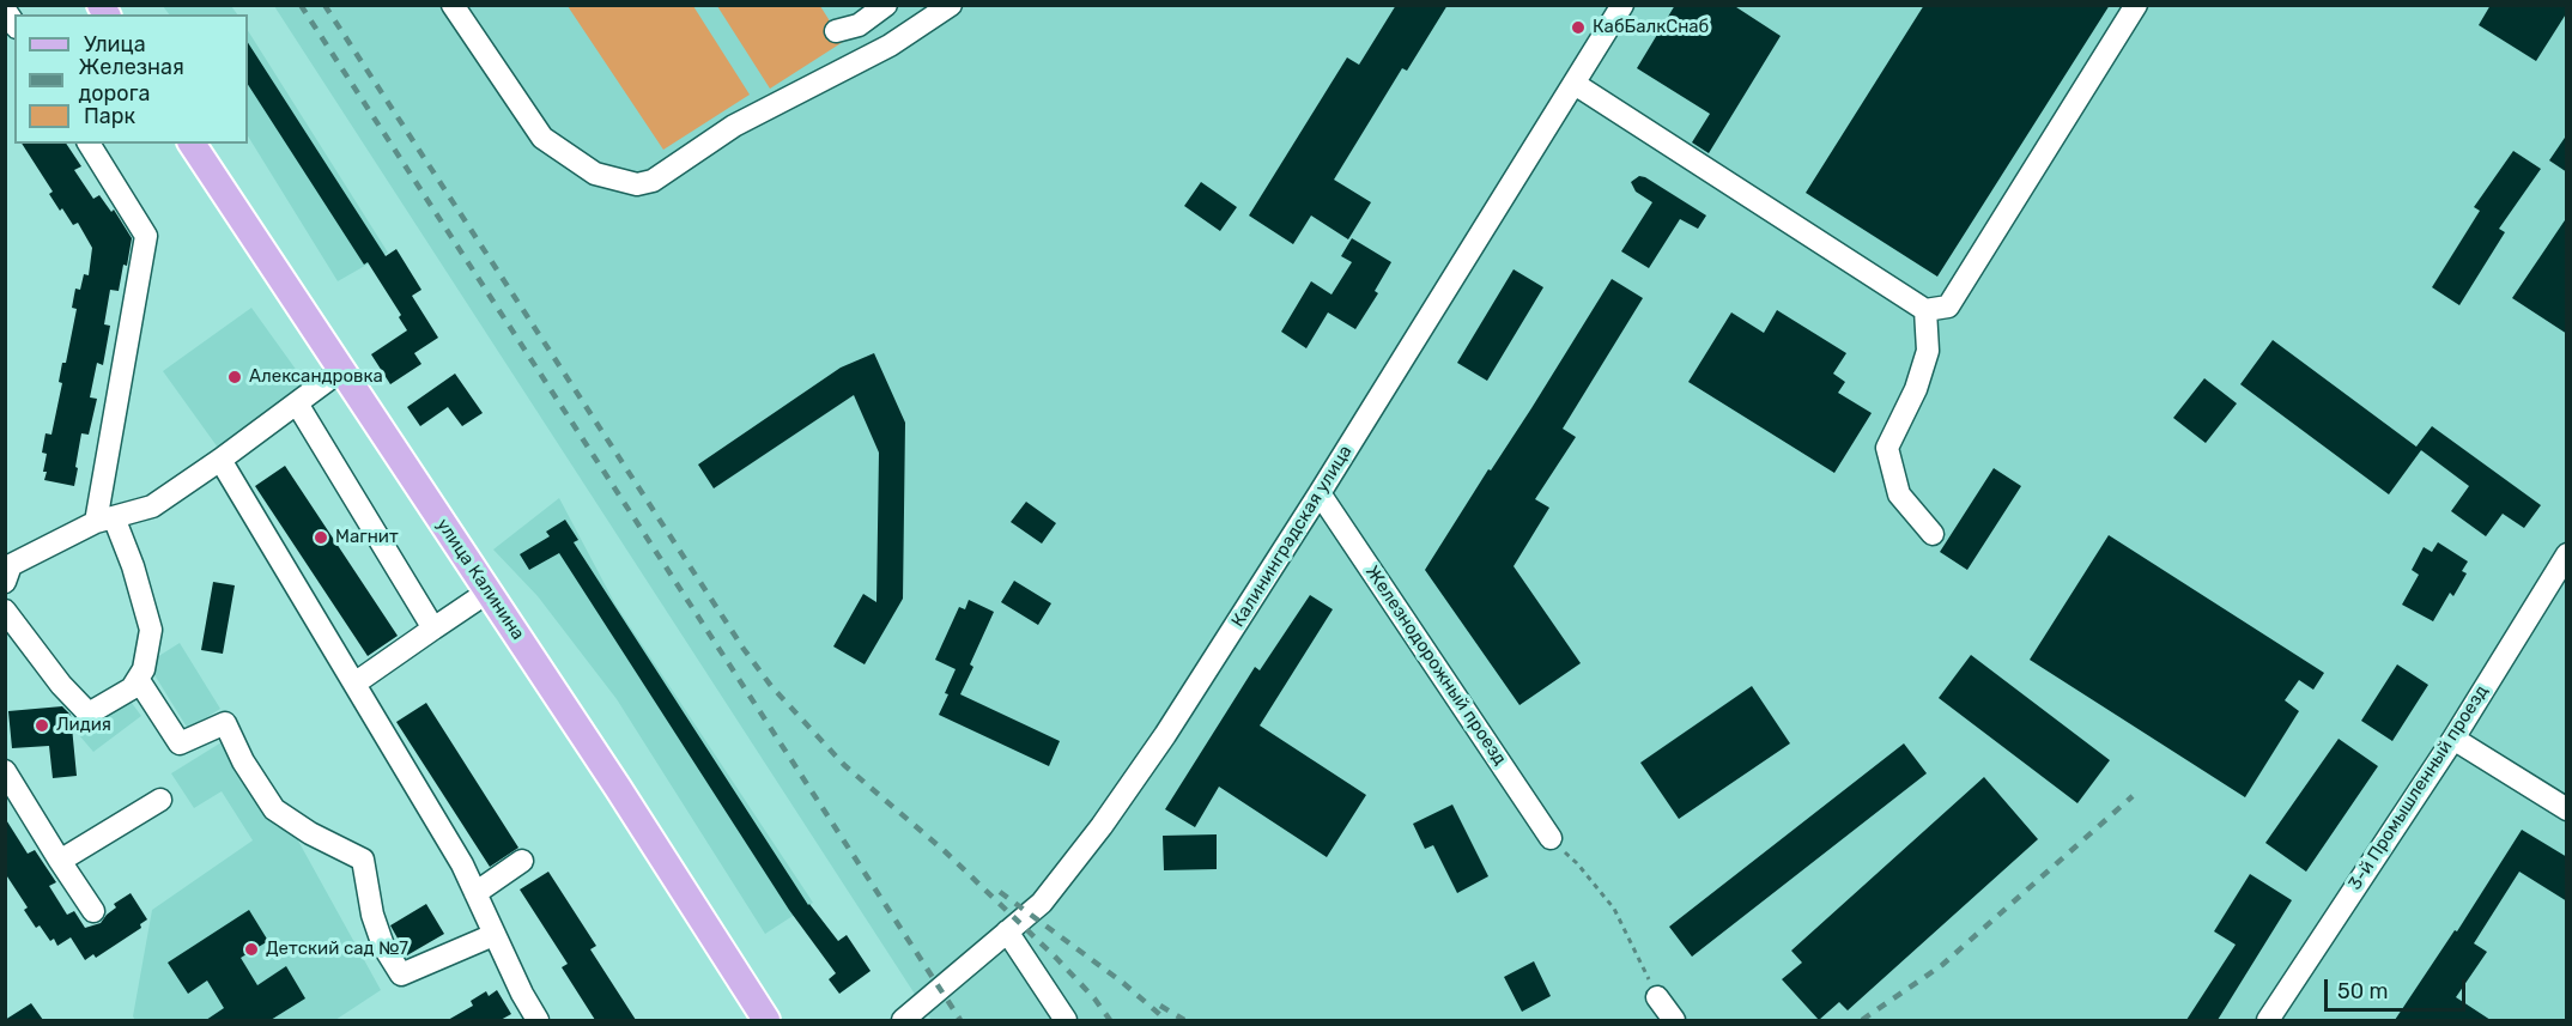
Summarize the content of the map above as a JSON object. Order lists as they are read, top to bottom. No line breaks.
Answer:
{"streets":{"main road":["улица Калинина"],"street":["Калининградская улица","Железнодорожный проезд","3-й Промышленный проезд"]},"crossings":[["Калининградская улица","Железнодорожный проезд"]],"places":["КабБалкСнаб","Александровка","Магнит","Лидия","Детский сад №7"],"legend":["Улица","Железная дорога","Парк"],"scale_bar":"50 m"}
